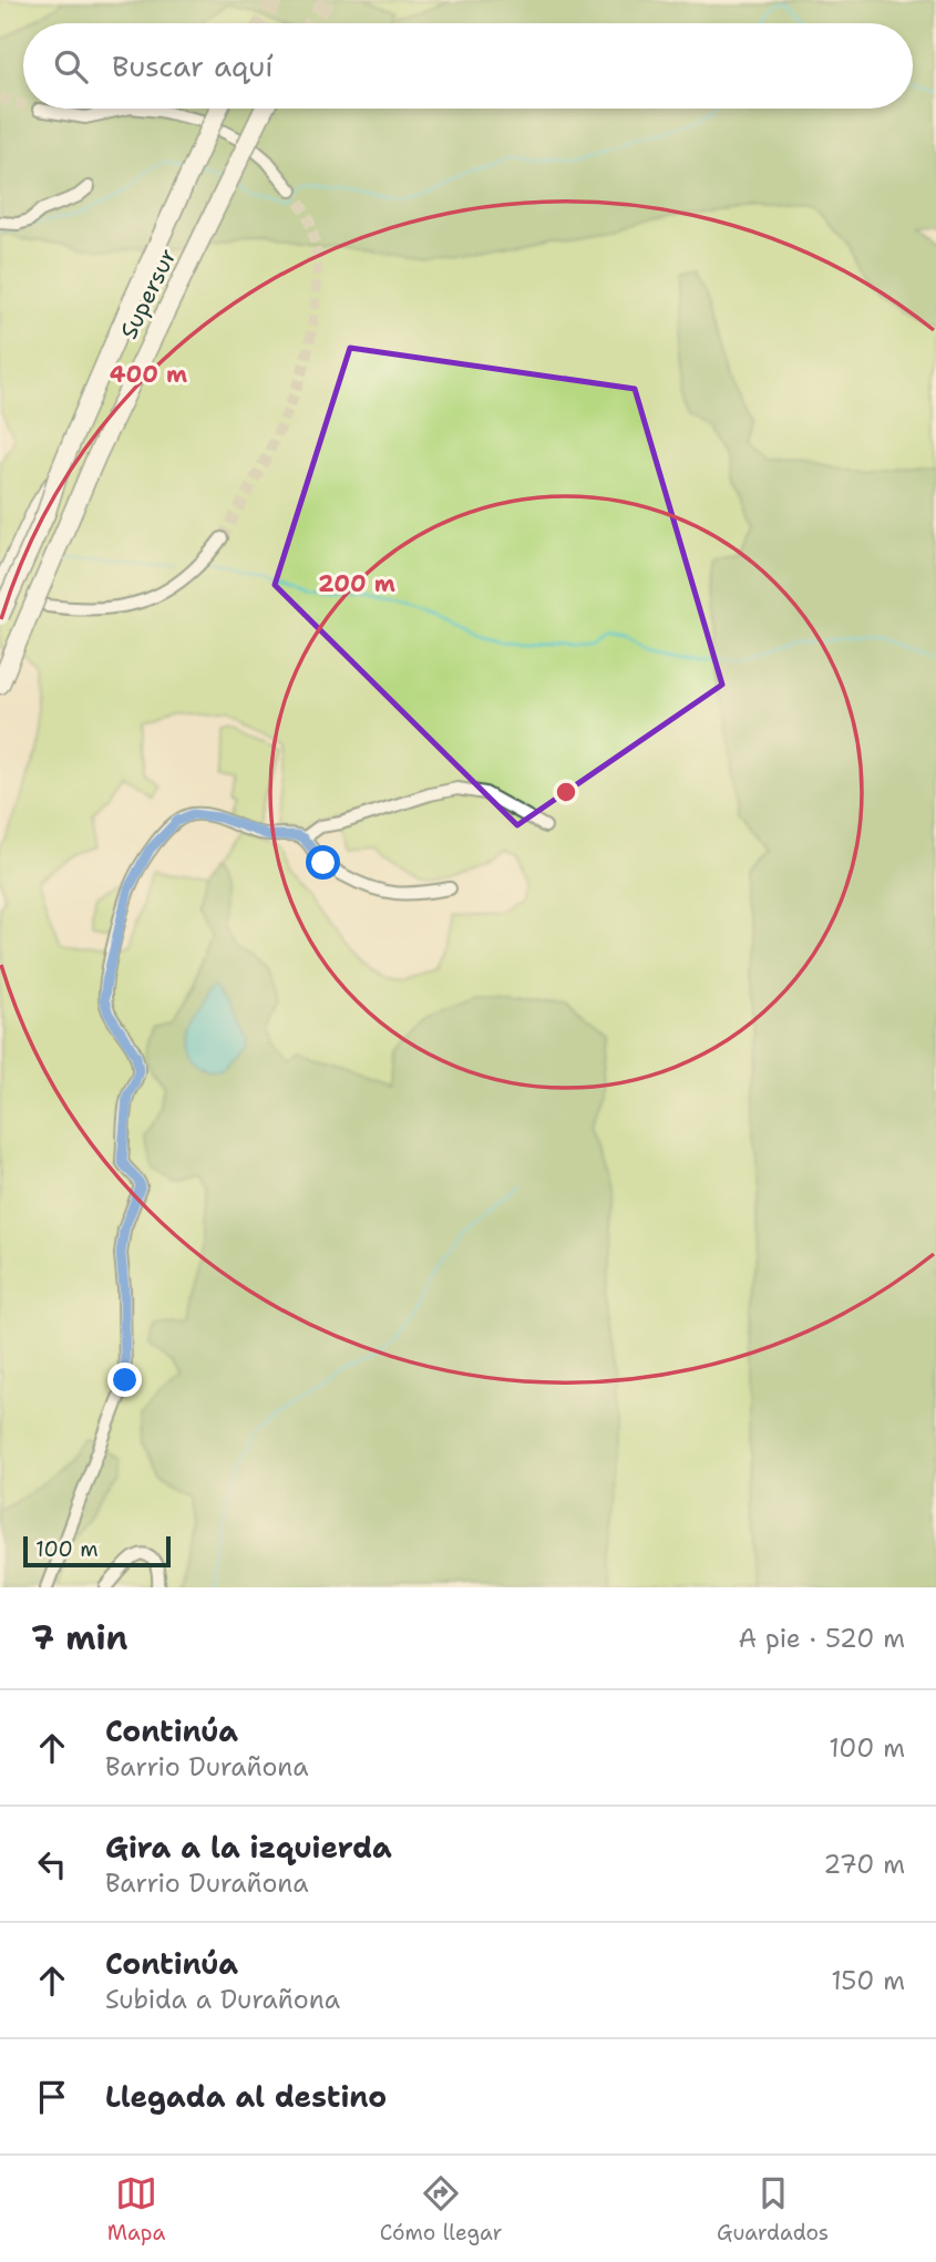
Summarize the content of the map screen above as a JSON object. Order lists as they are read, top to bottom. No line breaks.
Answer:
{"streets":{"highway":["Supersur"]},"scale_bar":"100 m","page":{"search":"Buscar aquí","scale":"100 m","heading":["7 min","A pie · 520 m"],"list":[["Continúa","Barrio Durañona","100 m"],["Gira a la izquierda","Barrio Durañona","270 m"],["Continúa","Subida a Durañona","150 m"],"Llegada al destino"],"nav":["Mapa","Cómo llegar","Guardados"]},"rings":["400 m","200 m"]}
